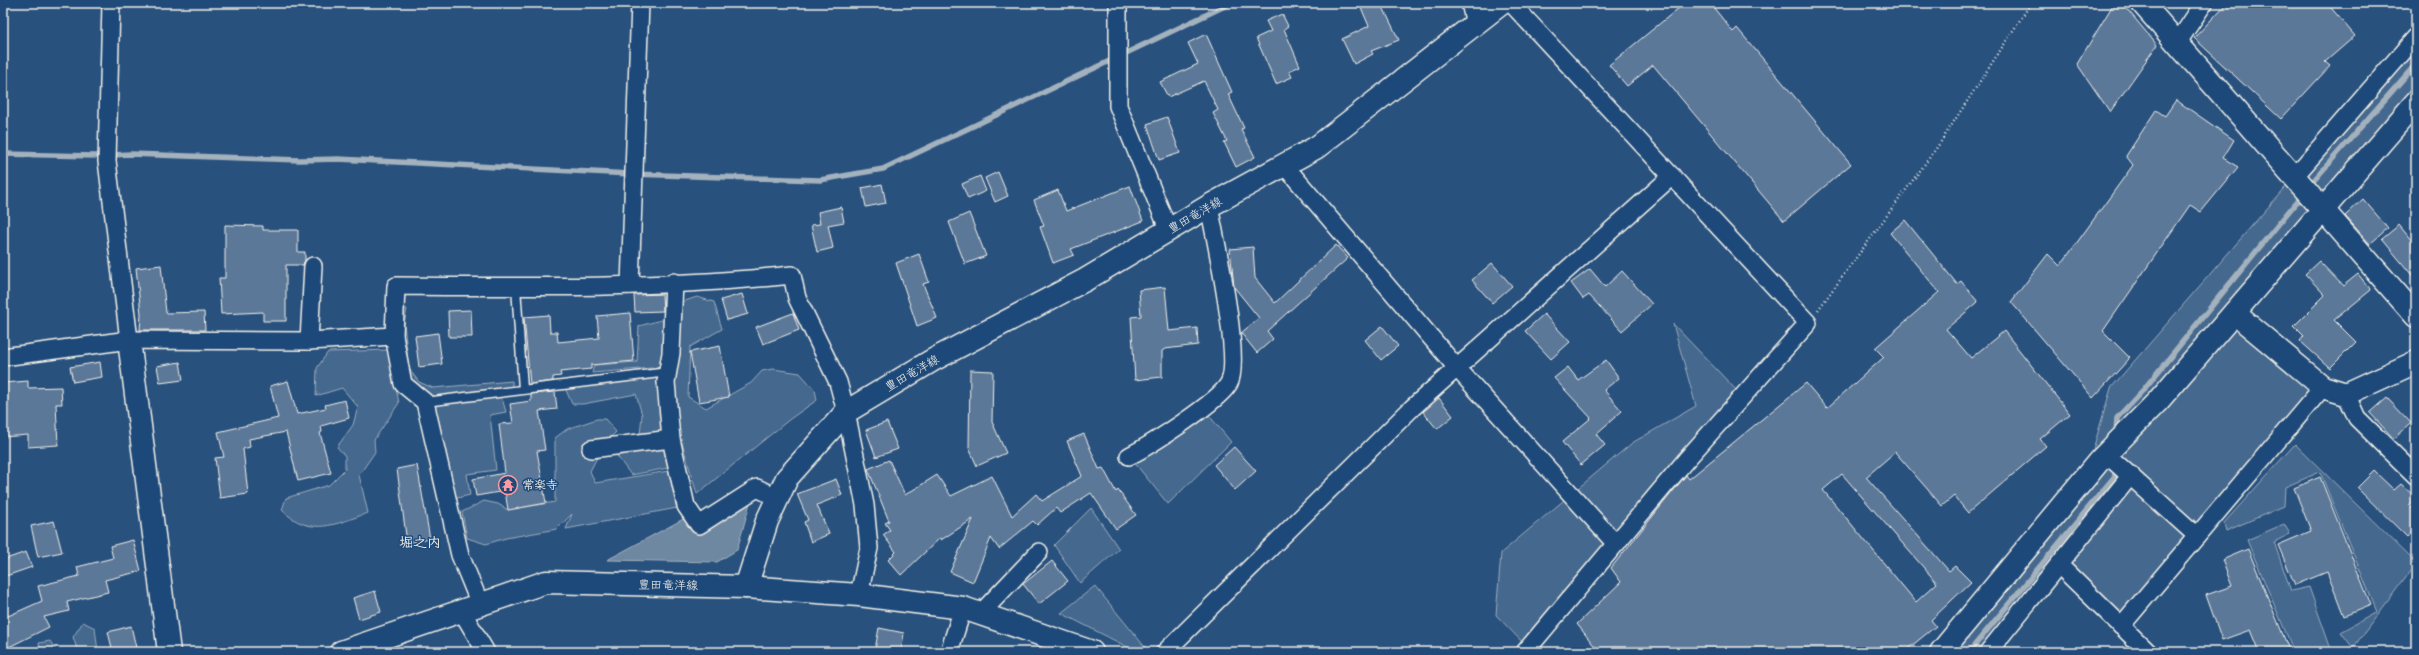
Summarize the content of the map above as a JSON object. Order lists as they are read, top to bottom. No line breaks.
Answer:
{"streets":{"street":["豊田竜洋線"]},"districts":["堀之内"],"places":{"temple":["常楽寺"]}}
